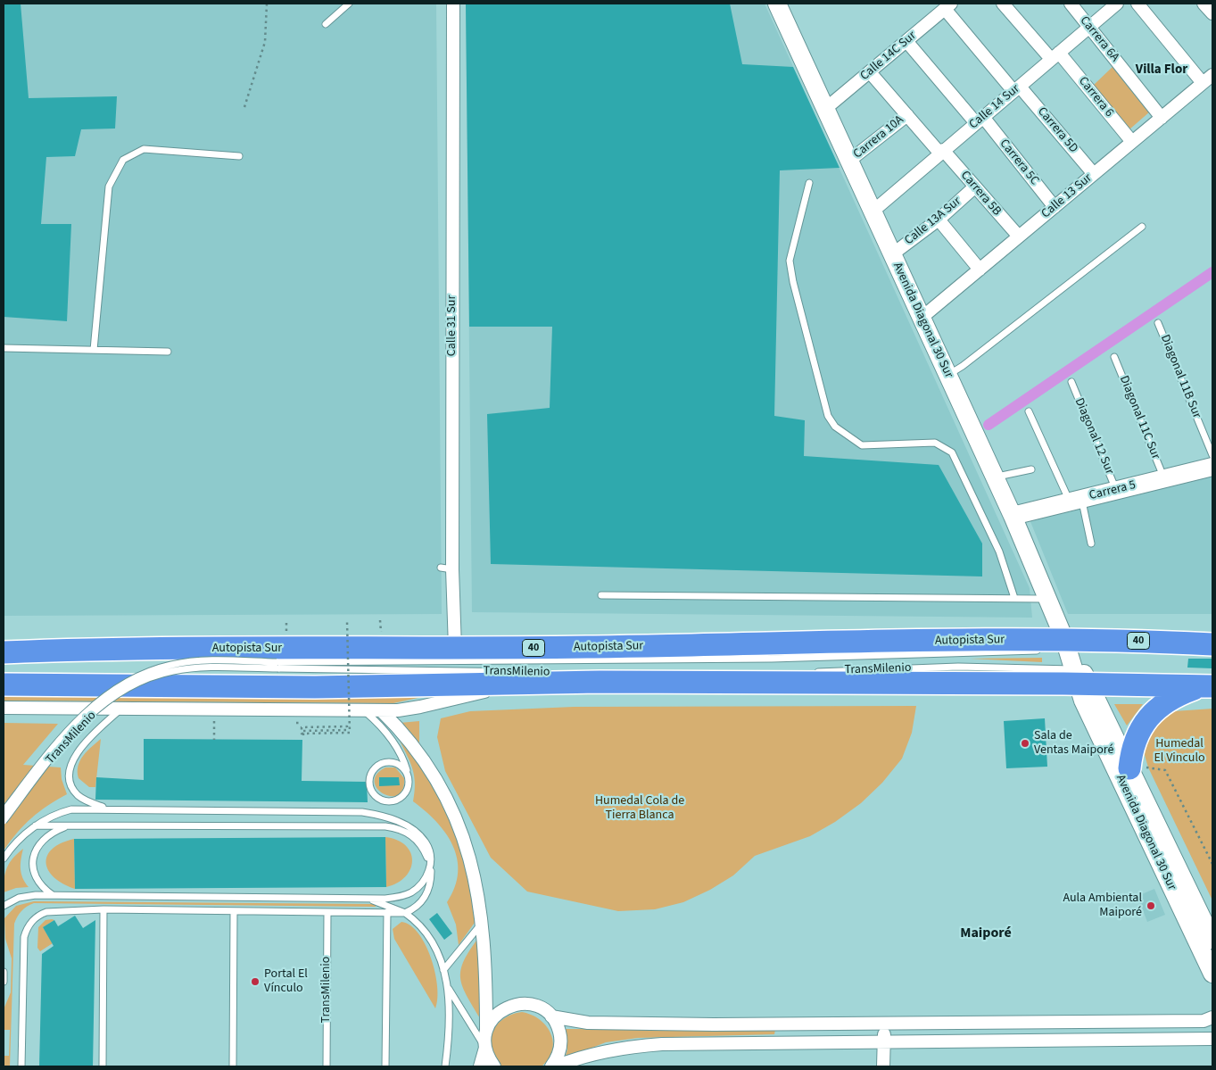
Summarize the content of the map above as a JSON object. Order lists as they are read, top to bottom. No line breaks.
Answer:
{"streets":{"highway":["Autopista Sur","40"],"street":["Carrera 6A","Calle 14C Sur","Carrera 6","Calle 14 Sur","Carrera 5D","Carrera 10A","Carrera 5C","Carrera 5B","Calle 13 Sur","Calle 13A Sur","Avenida Diagonal 30 Sur","Calle 31 Sur","Carrera 5"],"lane":["Diagonal 11B Sur","Diagonal 11C Sur","Diagonal 12 Sur","TransMilenio"]},"crossings":[["Carrera 6A","Calle 14 Sur"],["Carrera 6A","Calle 13 Sur"],["Calle 14C Sur","Carrera 5D"],["Calle 14C Sur","Carrera 5C"],["Calle 14C Sur","Carrera 5B"],["Calle 14C Sur","Avenida Diagonal 30 Sur"],["Carrera 6","Calle 14 Sur"],["Carrera 6","Calle 13 Sur"],["Calle 14 Sur","Carrera 5D"],["Calle 14 Sur","Carrera 5C"],["Calle 14 Sur","Carrera 5B"],["Calle 14 Sur","Avenida Diagonal 30 Sur"],["Carrera 5D","Calle 13 Sur"],["Carrera 10A","Carrera 5B"],["Carrera 10A","Avenida Diagonal 30 Sur"],["Carrera 5C","Calle 13 Sur"],["Carrera 5B","Calle 13 Sur"],["Carrera 5B","Calle 13A Sur"],["Calle 13 Sur","Avenida Diagonal 30 Sur"],["Calle 13A Sur","Avenida Diagonal 30 Sur"],["Avenida Diagonal 30 Sur","Carrera 5"],["Avenida Diagonal 30 Sur","Autopista Sur"],["Avenida Diagonal 30 Sur","TransMilenio"],["Calle 31 Sur","Autopista Sur"],["Diagonal 11C Sur","Carrera 5"],["Diagonal 12 Sur","Carrera 5"],["Autopista Sur","TransMilenio"]],"districts":["Villa Flor","Maiporé"],"parks":["Humedal El Vinculo","Humedal Cola de Tierra Blanca"],"places":["Sala de Ventas Maiporé","Aula Ambiental Maiporé","Portal El Vínculo"]}
